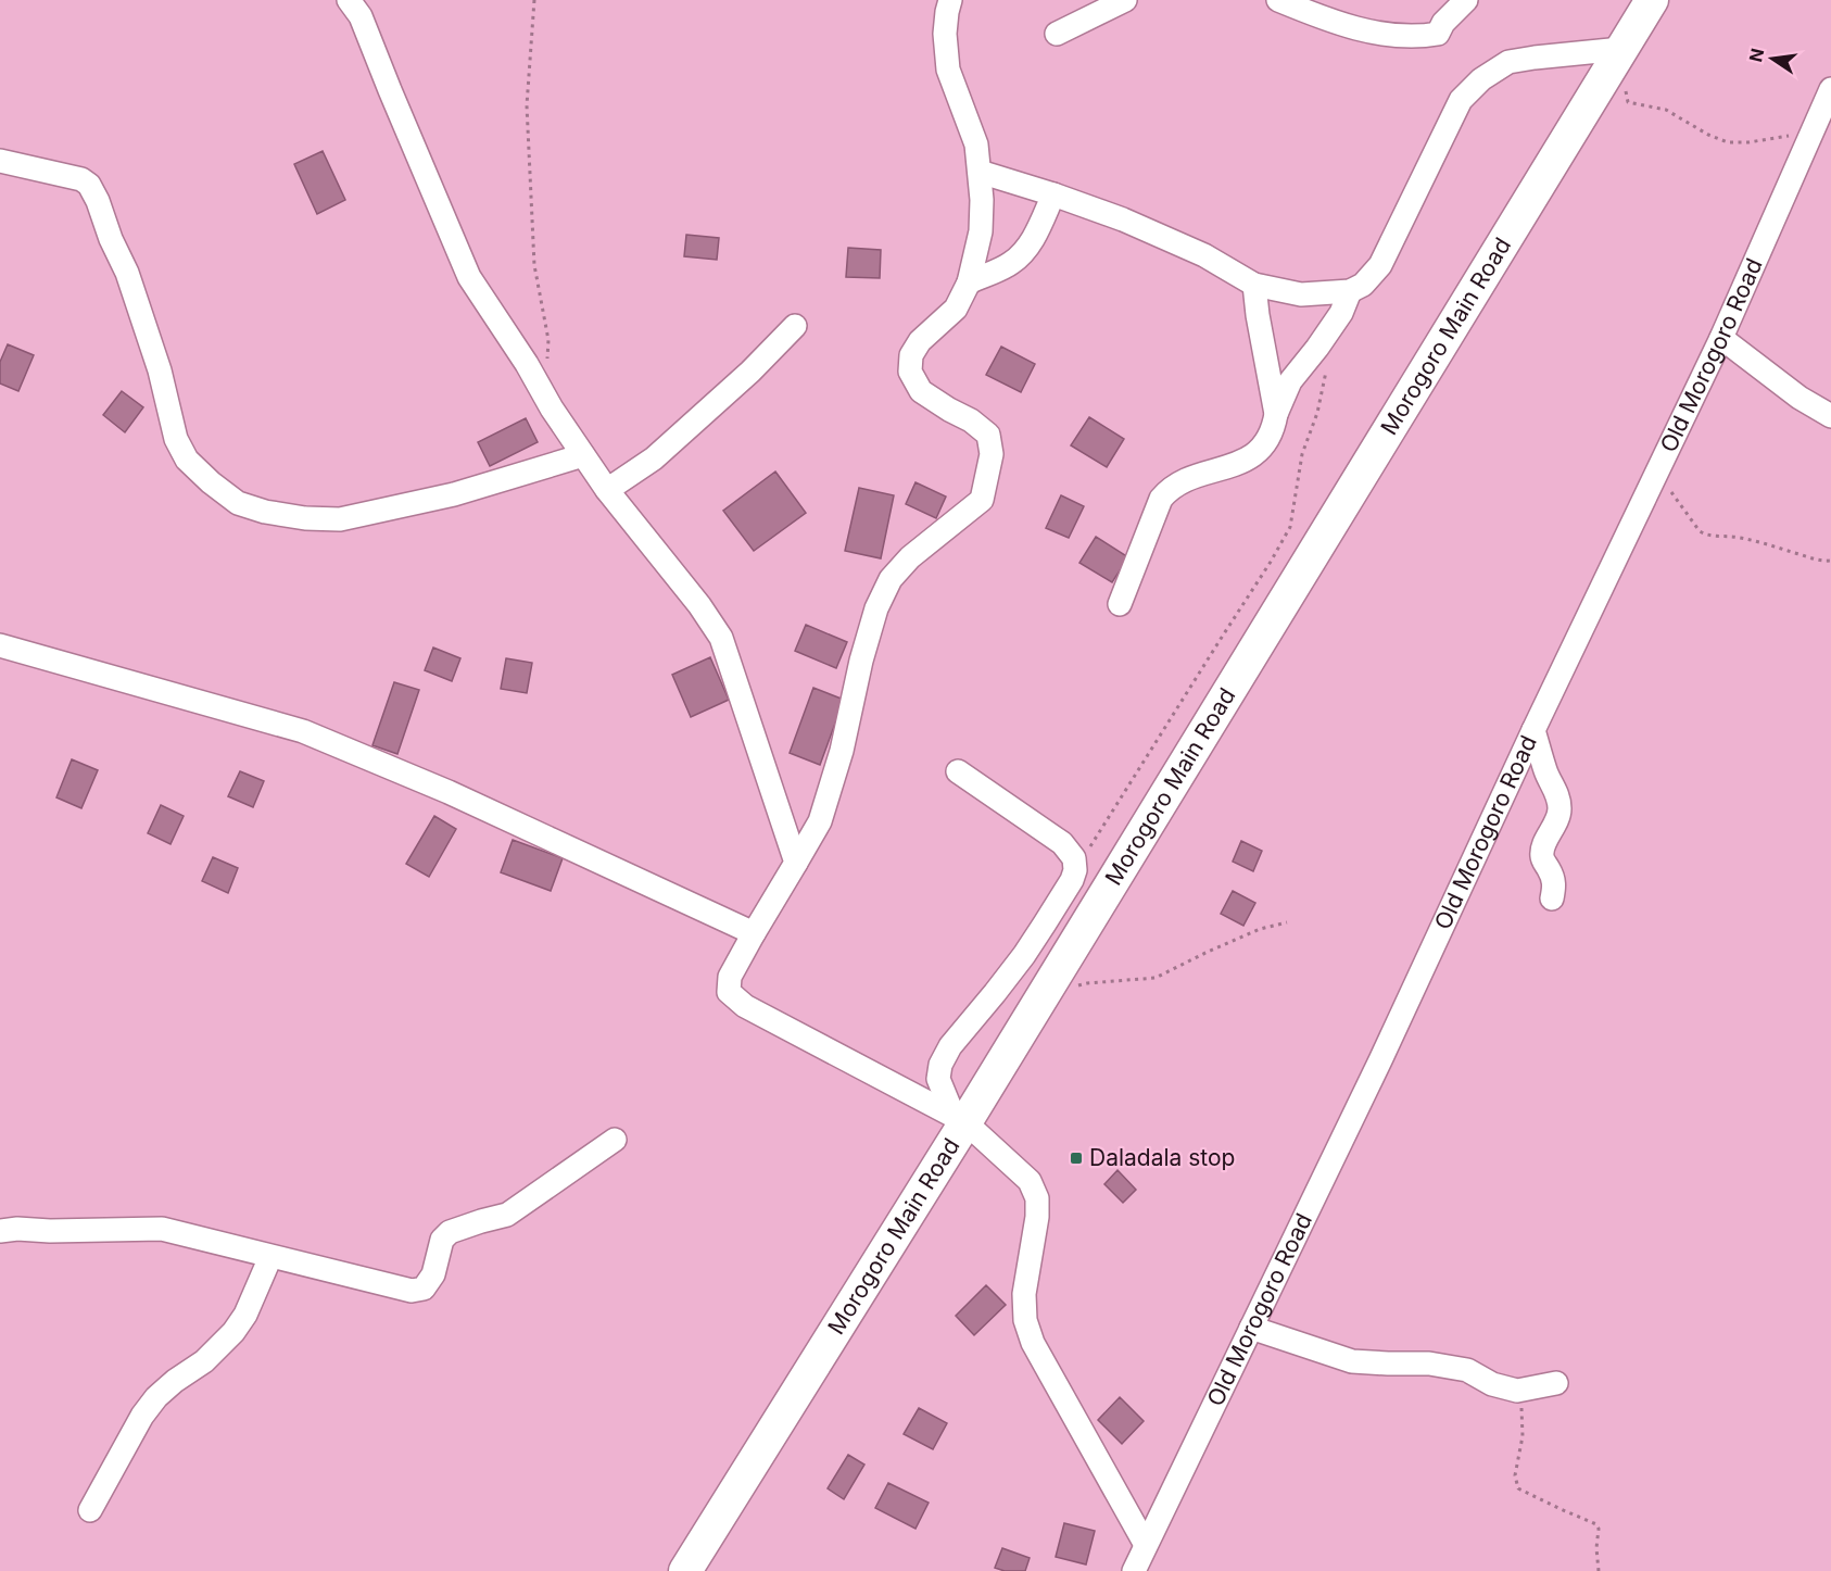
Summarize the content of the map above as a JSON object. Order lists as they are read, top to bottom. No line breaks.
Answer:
{"streets":{"highway":["Morogoro Main Road"],"street":["Old Morogoro Road"]},"places":{"transit":["Daladala stop"]},"north":"left"}
